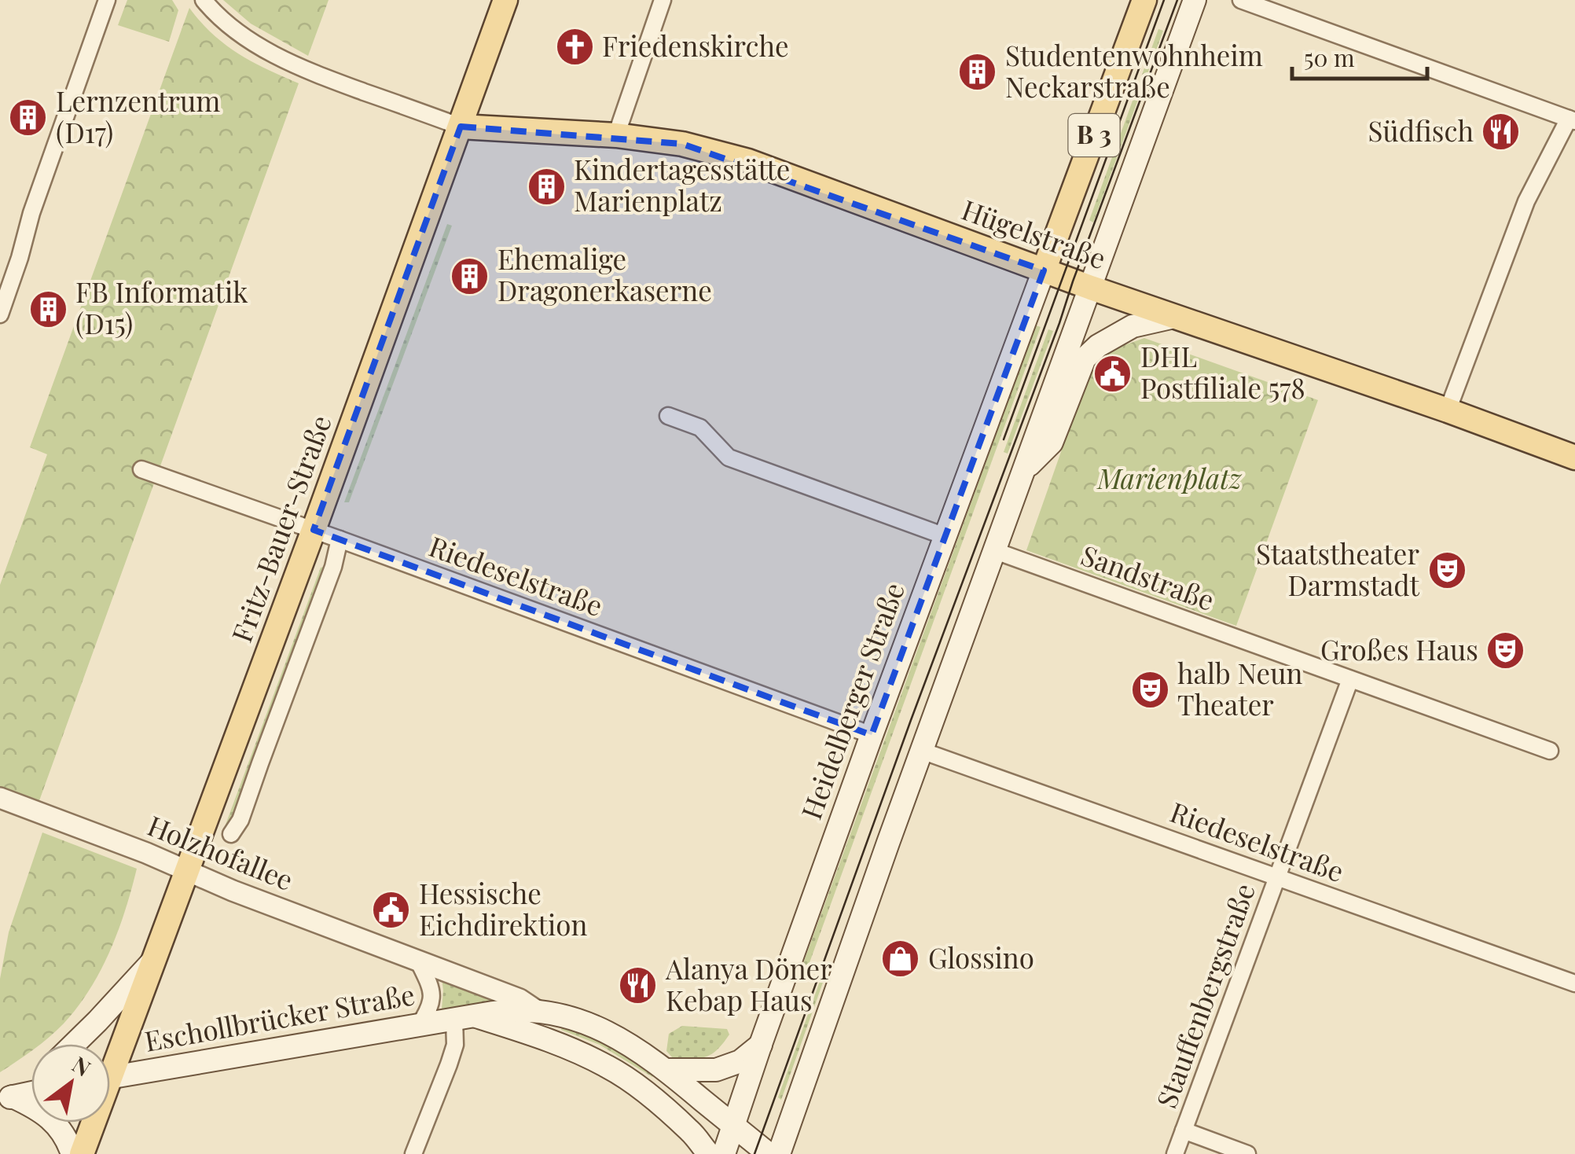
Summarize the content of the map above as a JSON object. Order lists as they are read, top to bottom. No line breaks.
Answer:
{"streets":{"main road":["B 3","Hügelstraße","Fritz-Bauer-Straße","Heidelberger Straße","Eschollbrücker Straße"],"street":["Riedeselstraße","Sandstraße","Holzhofallee","Stauffenbergstraße"]},"crossings":[["B 3","Hügelstraße"],["B 3","Riedeselstraße"],["B 3","Sandstraße"],["B 3","Heidelberger Straße"],["Hügelstraße","Fritz-Bauer-Straße"],["Hügelstraße","Heidelberger Straße"],["Fritz-Bauer-Straße","Riedeselstraße"],["Fritz-Bauer-Straße","Holzhofallee"],["Riedeselstraße","Heidelberger Straße"],["Riedeselstraße","Stauffenbergstraße"],["Sandstraße","Stauffenbergstraße"],["Heidelberger Straße","Eschollbrücker Straße"],["Holzhofallee","Eschollbrücker Straße"]],"parks":["Marienplatz"],"places":{"church":["Friedenskirche"],"building":["Studentenwohnheim Neckarstraße","Lernzentrum (D17)","Kindertagesstätte Marienplatz","Ehemalige Dragonerkaserne","FB Informatik (D15)"],"restaurant":["Südfisch","Alanya Döner Kebap Haus"],"public building":["DHL Postfiliale 578","Hessische Eichdirektion"],"theatre":["Staatstheater Darmstadt","Großes Haus","halb Neun Theater"],"shop":["Glossino"]},"scale_bar":"50 m","north":"top right"}
